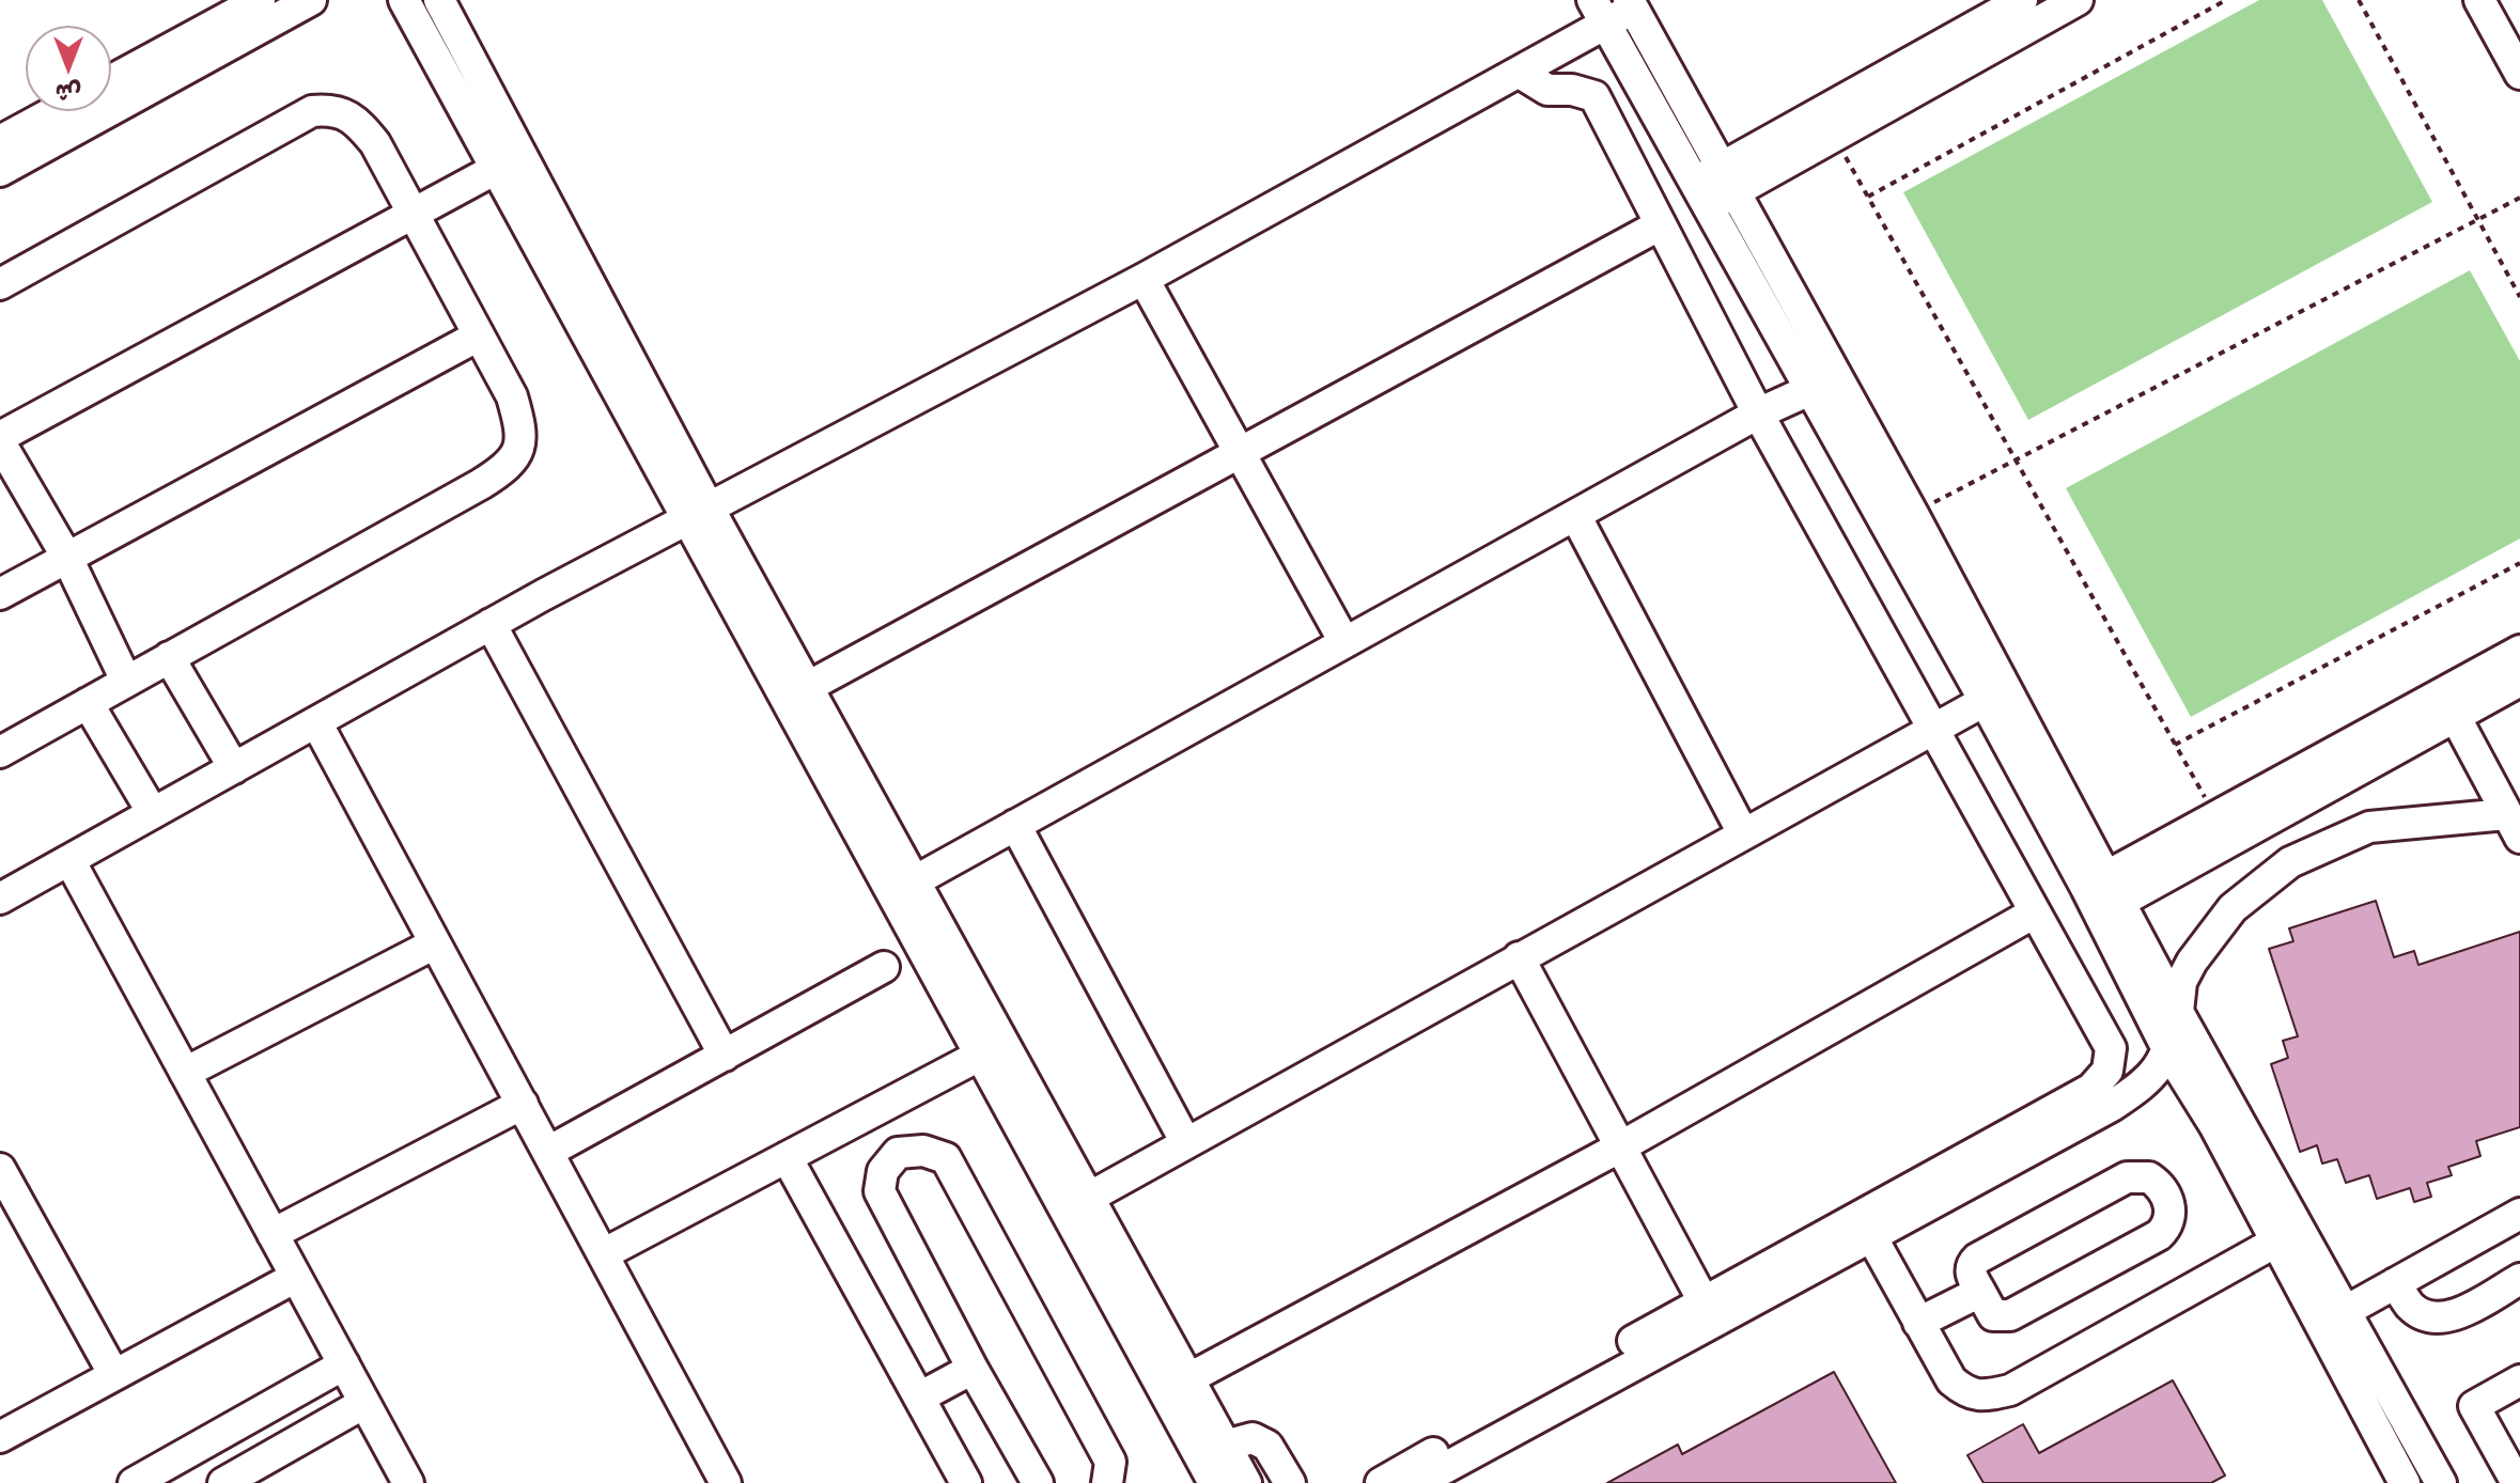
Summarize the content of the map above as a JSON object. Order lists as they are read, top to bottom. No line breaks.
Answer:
{"north":"bottom"}
